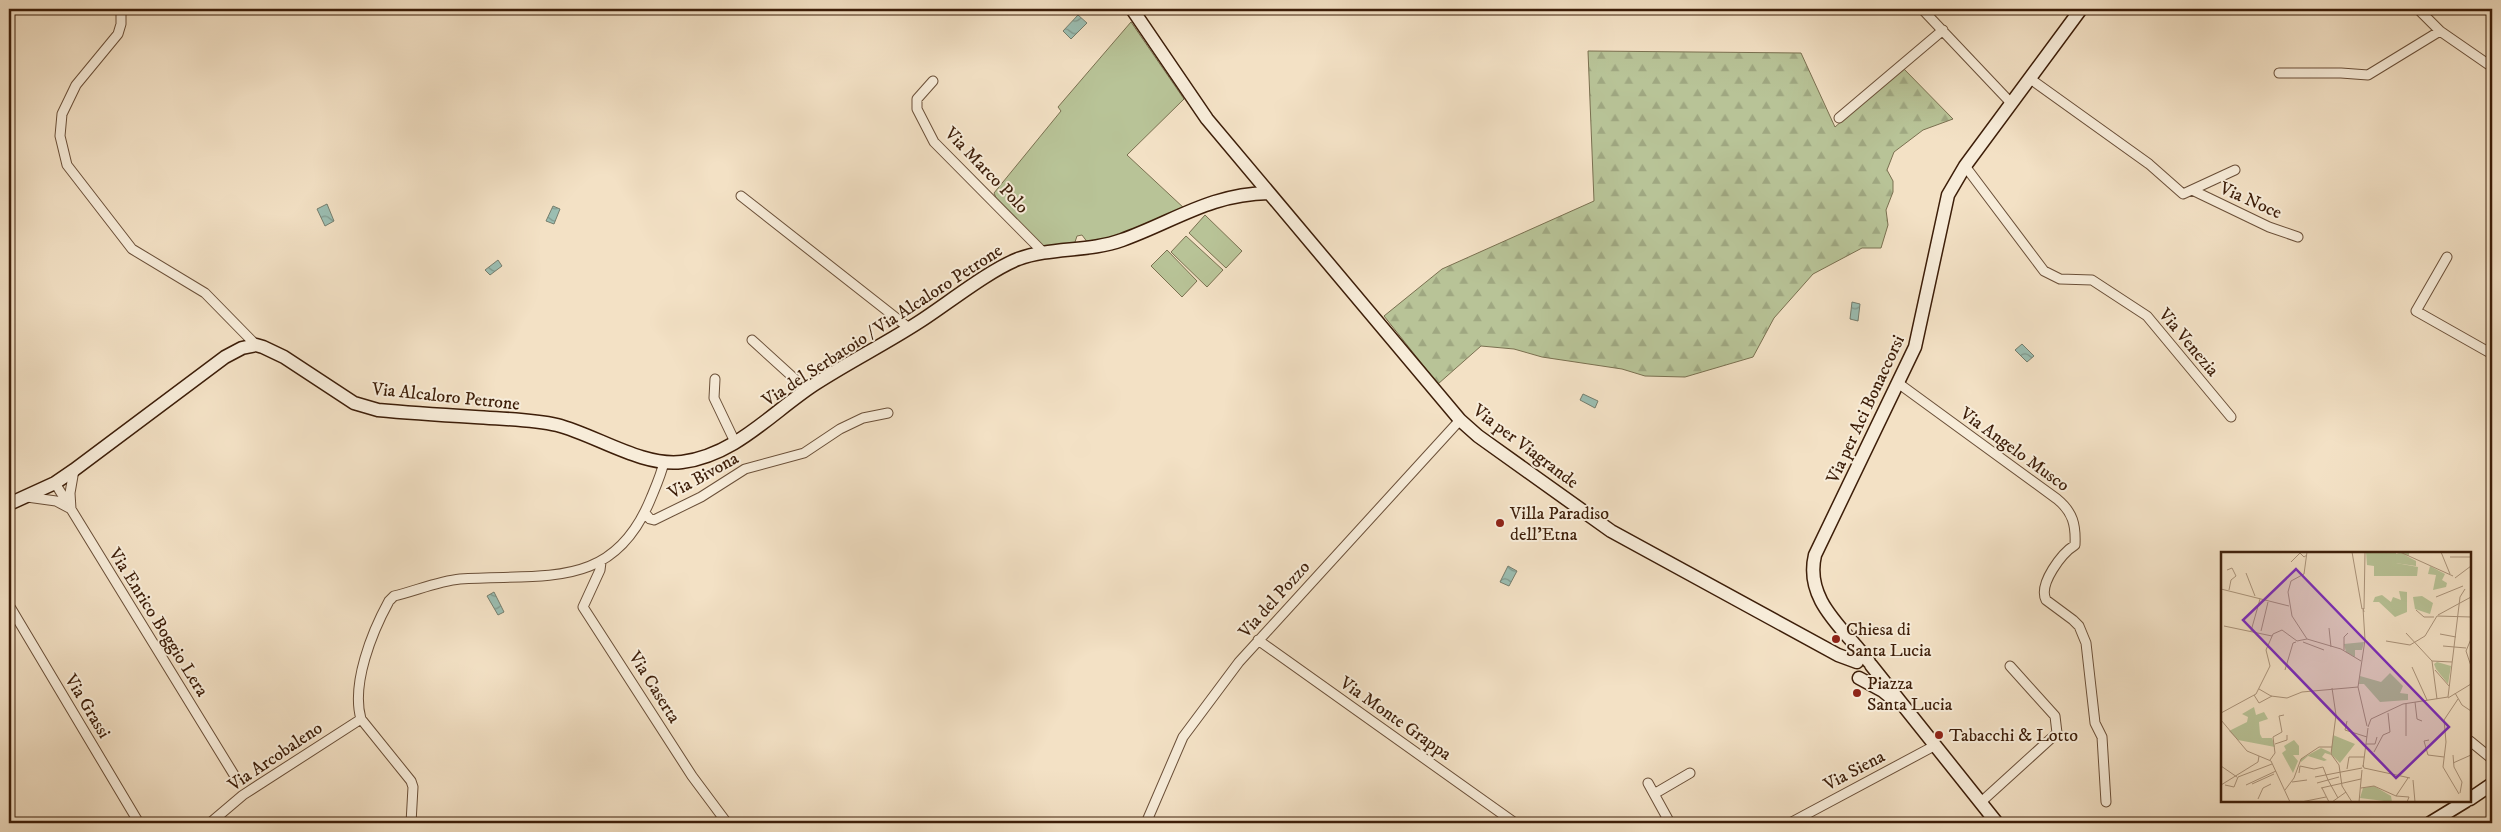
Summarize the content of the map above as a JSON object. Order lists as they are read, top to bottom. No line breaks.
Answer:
{"streets":{"main road":["Via del Serbatoio / Via Alcaloro Petrone","Via Alcaloro Petrone","Via per Aci Bonaccorsi","Via per Viagrande"],"street":["Via Marco Polo","Via Noce","Via Venezia","Via Angelo Musco","Via Bivona","Via del Pozzo","Via Enrico Boggio Lera","Via Caserta","Via Grassi","Via Monte Grappa","Via Arcobaleno","Via Siena"]},"crossings":[["Via Marco Polo","Via del Serbatoio / Via Alcaloro Petrone"],["Via Noce","Via per Aci Bonaccorsi"],["Via del Serbatoio / Via Alcaloro Petrone","Via Alcaloro Petrone"],["Via del Serbatoio / Via Alcaloro Petrone","Via per Viagrande"],["Via Venezia","Via per Aci Bonaccorsi"],["Via per Aci Bonaccorsi","Via per Viagrande"],["Via per Aci Bonaccorsi","Via Angelo Musco"],["Via per Viagrande","Via del Pozzo"],["Via del Pozzo","Via Monte Grappa"]],"places":["Villa Paradiso dell'Etna","Chiesa di Santa Lucia","Piazza Santa Lucia","Tabacchi & Lotto"]}
